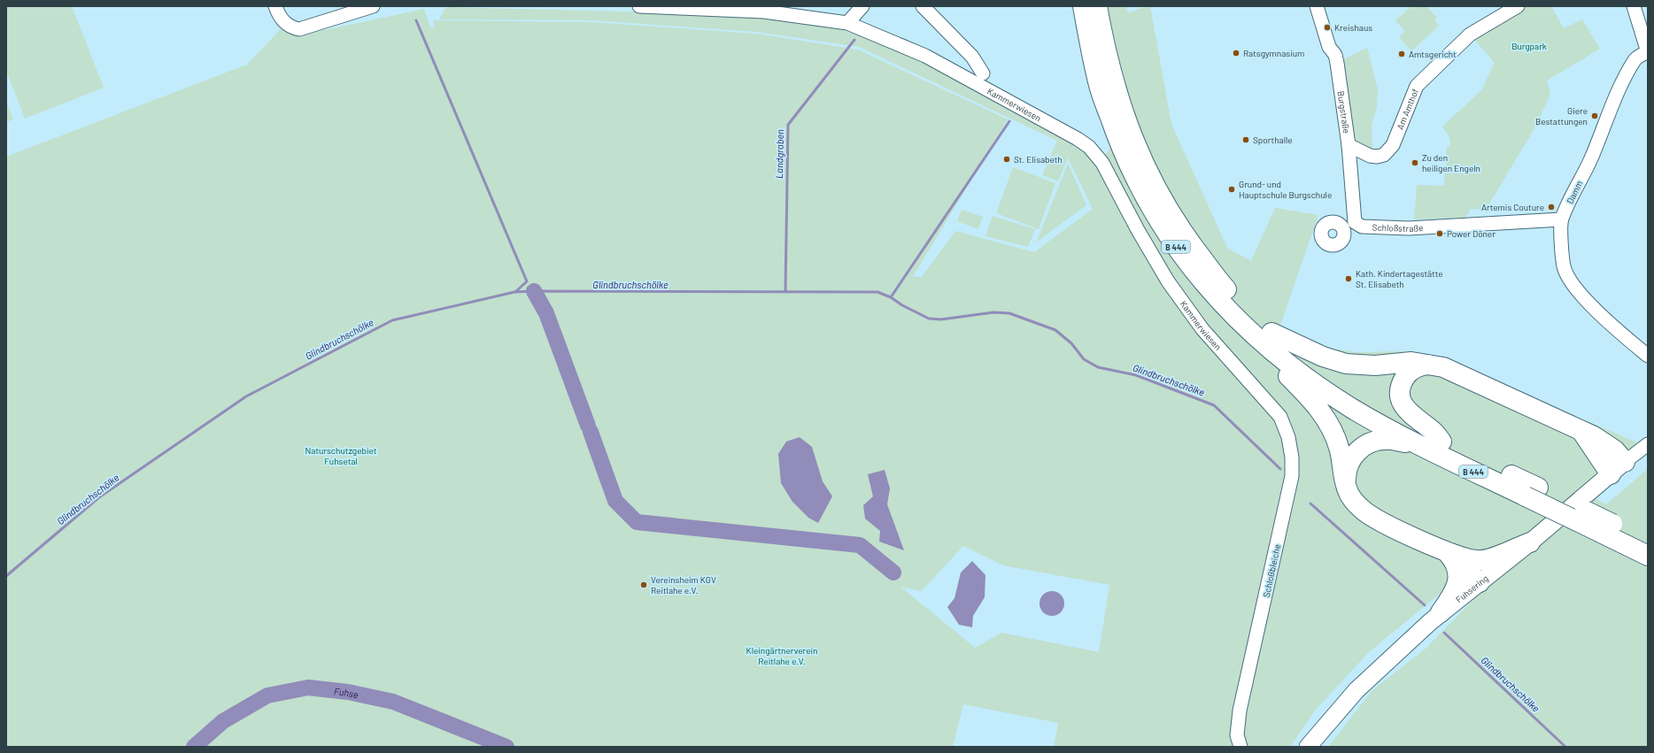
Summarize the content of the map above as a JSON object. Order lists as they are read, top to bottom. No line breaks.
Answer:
{"streets":{"highway":["B 444"],"main road":["Fuhsering"],"street":["Kammerwiesen","Am Amthof","Burgstraße","Damm","Schloßstraße","Schloßbleiche"]},"crossings":[["Kammerwiesen","Schloßbleiche"],["Am Amthof","Burgstraße"],["Burgstraße","Schloßstraße"],["Damm","Schloßstraße"]],"water":["Landgraben","Glindbruchschölke","Fuhse"],"parks":["Burgpark","Naturschutzgebiet Fuhsetal","Kleingärtnerverein Reitlahe e.V."],"places":["Kreishaus","Ratsgymnasium","Amtsgericht","Giere Bestattungen","Sporthalle","St. Elisabeth","Zu den heiligen Engeln","Grund- und Hauptschule Burgschule","Artemis Couture","Power Döner","Kath. Kindertagestätte St. Elisabeth","Vereinsheim KGV Reitlahe e.V."]}
